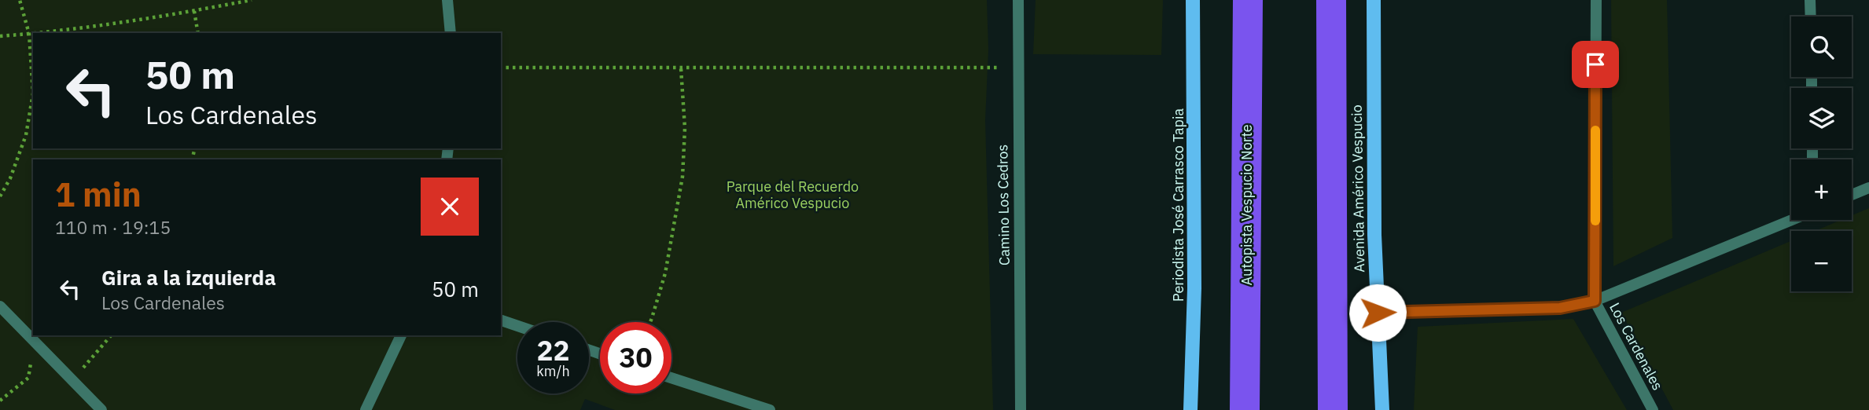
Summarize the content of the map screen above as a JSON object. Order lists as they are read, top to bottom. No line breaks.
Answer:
{"streets":{"highway":["Autopista Vespucio Norte"],"main road":["Avenida Américo Vespucio","Periodista José Carrasco Tapia"],"street":["Camino Los Cedros","Los Cardenales"]},"parks":["Parque del Recuerdo Américo Vespucio"],"page":{"map_buttons":["+","−"],"turn":["50 m","Los Cardenales"],"heading":["1 min","110 m · 19:15"],"list":[{"name":"Gira a la izquierda","note":"Los Cardenales","value":"50 m"}],"speed":"22 km/h","limit":"30"}}
